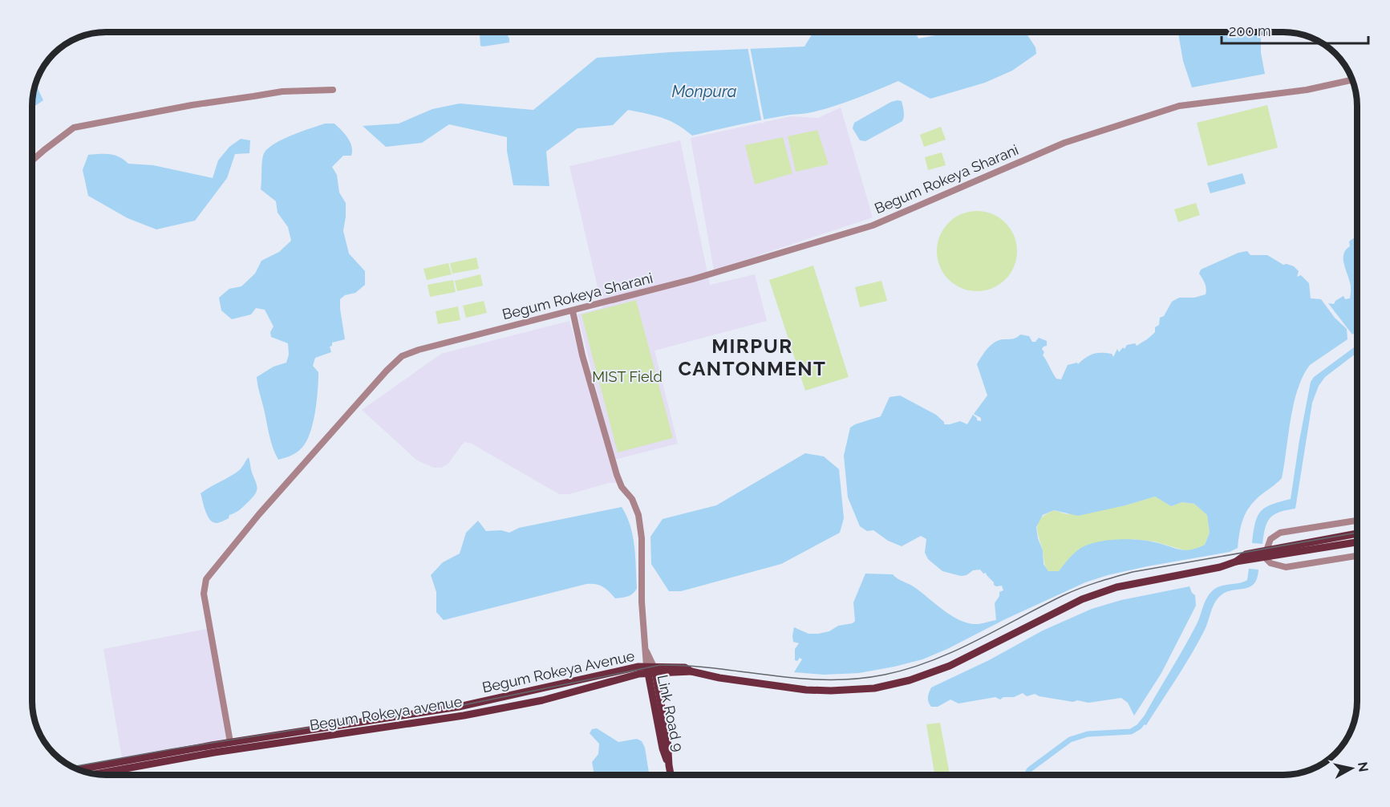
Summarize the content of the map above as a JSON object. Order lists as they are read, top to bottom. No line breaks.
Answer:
{"streets":{"main road":["Begum Rokeya Avenue","Begum Rokeya avenue","Link Road 9"],"street":["Begum Rokeya Sharani"]},"crossings":[["Begum Rokeya Sharani","Begum Rokeya Avenue"],["Begum Rokeya Avenue","Begum Rokeya avenue"],["Begum Rokeya Avenue","Link Road 9"],["Begum Rokeya avenue","Link Road 9"]],"districts":["MIRPUR CANTONMENT"],"water":["Monpura"],"parks":["MIST Field"],"scale_bar":"200 m","north":"right"}
